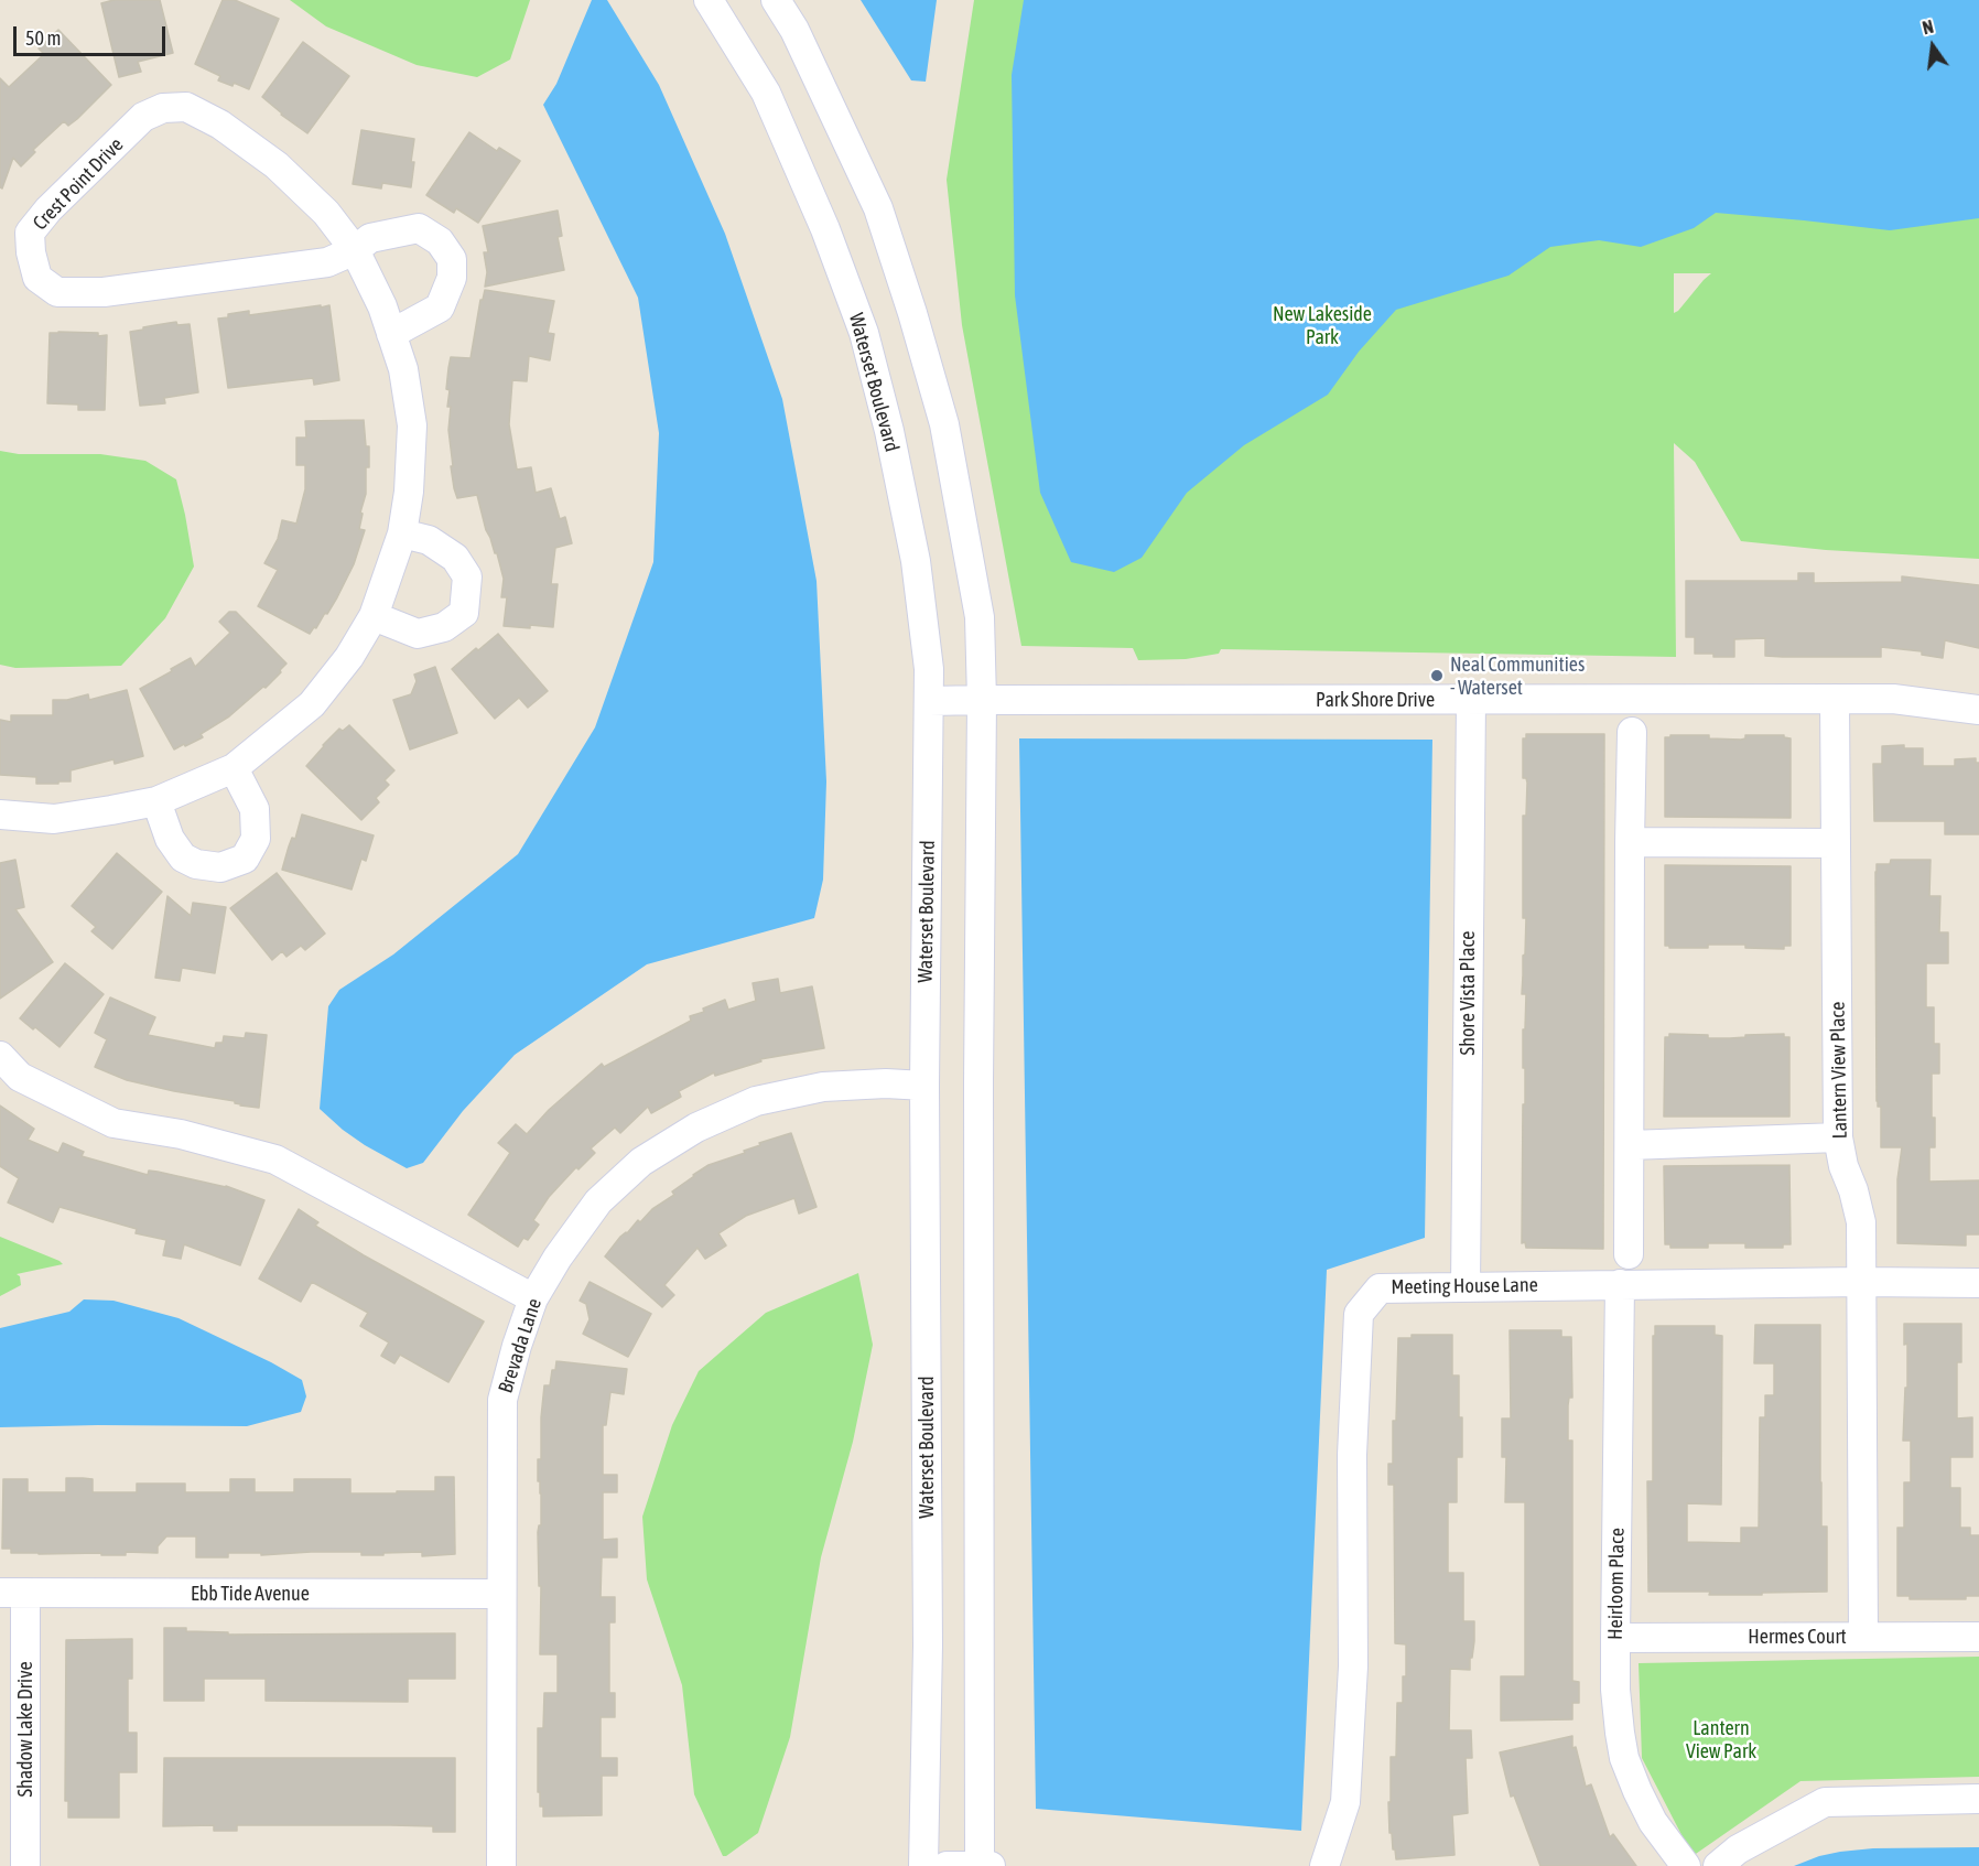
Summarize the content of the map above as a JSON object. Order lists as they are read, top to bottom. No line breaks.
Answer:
{"streets":{"street":["Crest Point Drive","Waterset Boulevard","Park Shore Drive","Shore Vista Place","Lantern View Place","Meeting House Lane","Brevada Lane","Heirloom Place","Ebb Tide Avenue","Hermes Court","Shadow Lake Drive"]},"crossings":[["Waterset Boulevard","Park Shore Drive"],["Waterset Boulevard","Brevada Lane"],["Park Shore Drive","Shore Vista Place"],["Park Shore Drive","Lantern View Place"],["Shore Vista Place","Meeting House Lane"],["Lantern View Place","Meeting House Lane"],["Lantern View Place","Hermes Court"],["Meeting House Lane","Heirloom Place"],["Brevada Lane","Ebb Tide Avenue"],["Heirloom Place","Hermes Court"],["Ebb Tide Avenue","Shadow Lake Drive"]],"parks":["New Lakeside Park","Lantern View Park"],"places":["Neal Communities - Waterset"],"scale_bar":"50 m","north":"top"}
